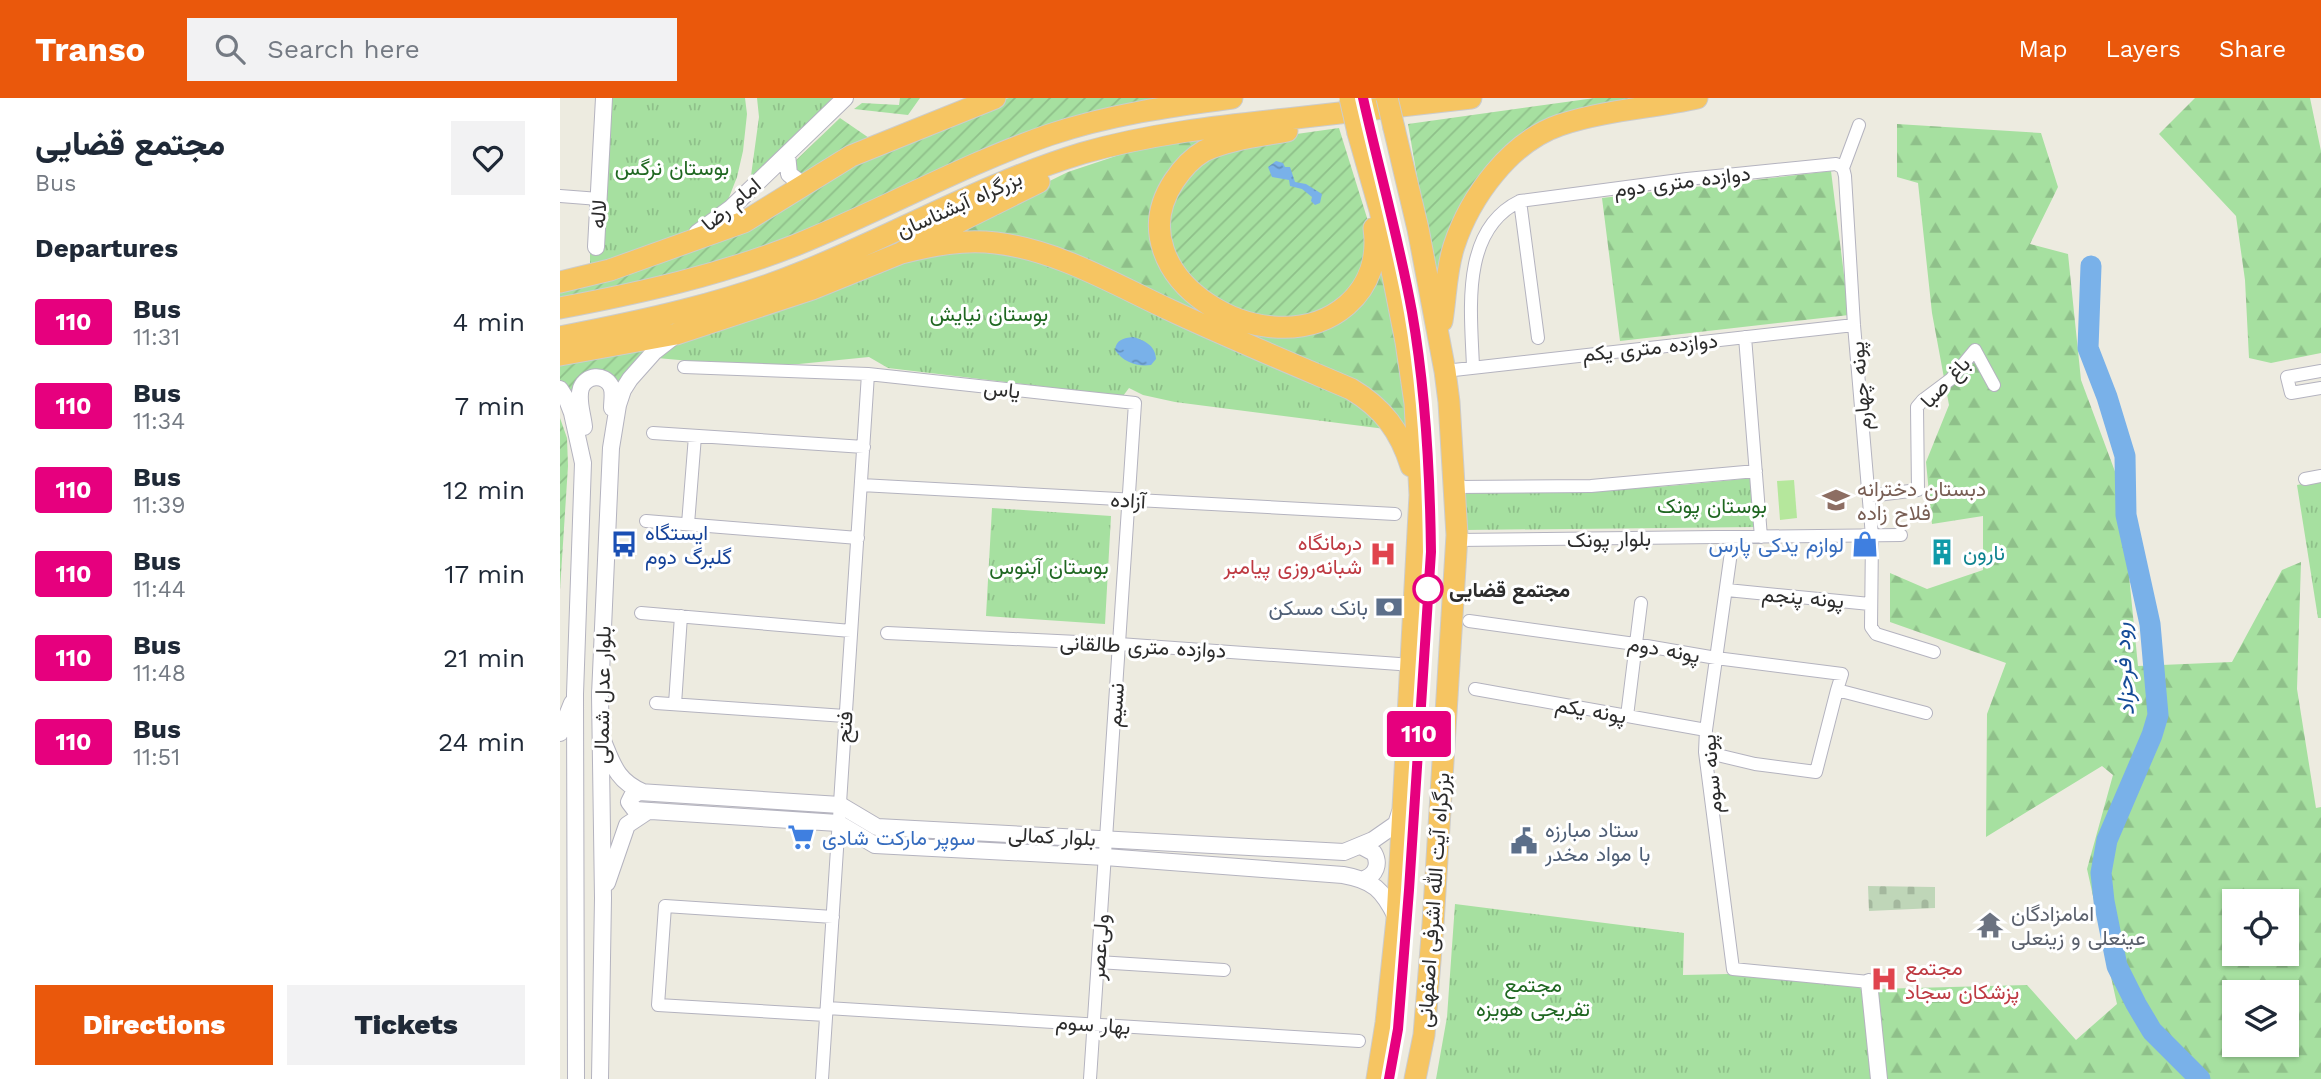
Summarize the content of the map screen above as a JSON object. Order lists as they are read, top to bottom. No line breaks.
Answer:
{"streets":{"highway":["بزرگراه آبشناسان","بزرگراه آیت الله اشرفی اصفهانی"],"street":["دوازده متری دوم","امام رضا","لاله","دوازده متری یکم","باغ صبا","پونه چهارم","یاس","آزاده","بلوار پونک","پونه پنجم","دوازده متری طالقانی","پونه دوم","بلوار عدل شمالی","نسیم","پونه یکم","فتح","پونه سوم","بلوار کمالی","ولی‌عصر","بهار سوم"]},"crossings":[["دوازده متری دوم","پونه چهارم"],["بزرگراه آبشناسان","بزرگراه آیت الله اشرفی اصفهانی"],["دوازده متری یکم","پونه چهارم"],["دوازده متری یکم","بزرگراه آیت الله اشرفی اصفهانی"],["باغ صبا","پونه چهارم"],["پونه چهارم","بلوار پونک"],["پونه چهارم","پونه پنجم"],["یاس","نسیم"],["یاس","فتح"],["آزاده","نسیم"],["آزاده","فتح"],["بلوار پونک","پونه سوم"],["بلوار پونک","بزرگراه آیت الله اشرفی اصفهانی"],["پونه پنجم","پونه سوم"],["دوازده متری طالقانی","نسیم"],["پونه دوم","پونه سوم"],["نسیم","بلوار کمالی"],["نسیم","ولی‌عصر"],["پونه یکم","پونه سوم"],["فتح","بلوار کمالی"],["فتح","بهار سوم"],["بلوار کمالی","بزرگراه آیت الله اشرفی اصفهانی"],["بلوار کمالی","ولی‌عصر"],["ولی‌عصر","بهار سوم"]],"water":["رود فرحزاد"],"parks":["بوستان نرگس","بوستان نیایش","بوستان پونک","بوستان آبنوس","مجتمع تفریحی هویزه"],"places":{"school or university":["دبستان دخترانه فلاح زاده"],"bus stop":["ایستگاه گلبرگ دوم"],"shop":["لوازم یدکی پارس"],"building":["نارون"],"hospital":["درمانگاه شبانه‌روزی پیامبر","مجتمع پزشکان سجاد"],"other":["مجتمع قضایی"],"bank":["بانک مسکن"],"supermarket":["سوپر مارکت شادی"],"public building":["ستاد مبارزه با مواد مخدر"],"temple":["امامزادگان عینعلی و زینعلی"]},"lines":["bus line 110"],"page":{"header":"Transo","search":"Search here","nav":["Map","Layers","Share"],"heading":[["مجتمع قضایی","Bus"],"Departures"],"on_map":"110","list":[{"mark":"110","name":"Bus","note":"11:31","value":"4 min"},{"mark":"110","name":"Bus","note":"11:34","value":"7 min"},{"mark":"110","name":"Bus","note":"11:39","value":"12 min"},{"mark":"110","name":"Bus","note":"11:44","value":"17 min"},{"mark":"110","name":"Bus","note":"11:48","value":"21 min"},{"mark":"110","name":"Bus","note":"11:51","value":"24 min"}],"buttons":["Directions","Tickets"]}}
